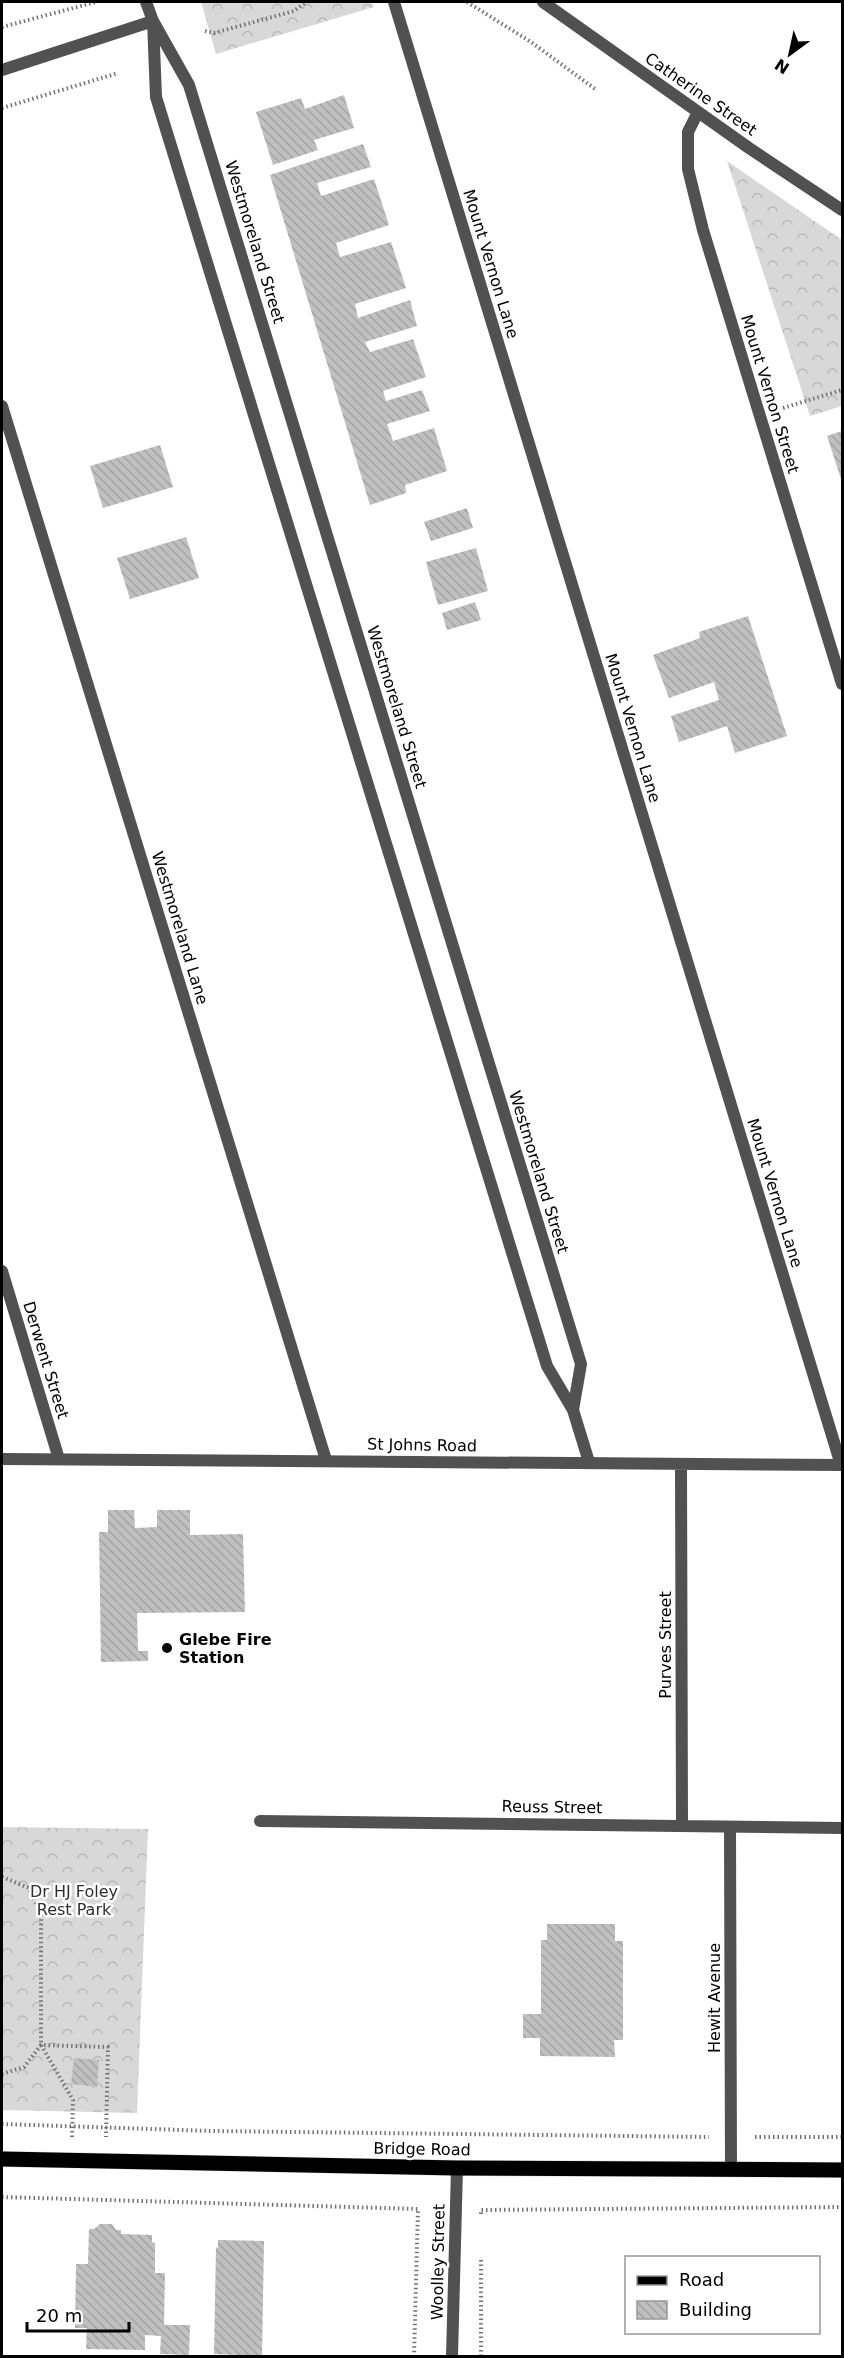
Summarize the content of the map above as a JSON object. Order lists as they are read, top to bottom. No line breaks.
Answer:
{"streets":{"main road":["Bridge Road"],"street":["Catherine Street","Westmoreland Street","Mount Vernon Lane","Mount Vernon Street","Westmoreland Lane","Derwent Street","St Johns Road","Purves Street","Reuss Street","Hewit Avenue","Woolley Street"]},"crossings":[["Catherine Street","Mount Vernon Street"],["Westmoreland Street","St Johns Road"],["Mount Vernon Lane","St Johns Road"],["Westmoreland Lane","St Johns Road"],["Derwent Street","St Johns Road"],["St Johns Road","Purves Street"],["Purves Street","Reuss Street"],["Reuss Street","Hewit Avenue"],["Hewit Avenue","Bridge Road"],["Bridge Road","Woolley Street"]],"parks":["Dr HJ Foley Rest Park"],"places":["Glebe Fire Station"],"legend":["Road","Building"],"scale_bar":"20 m","north":"bottom left"}
